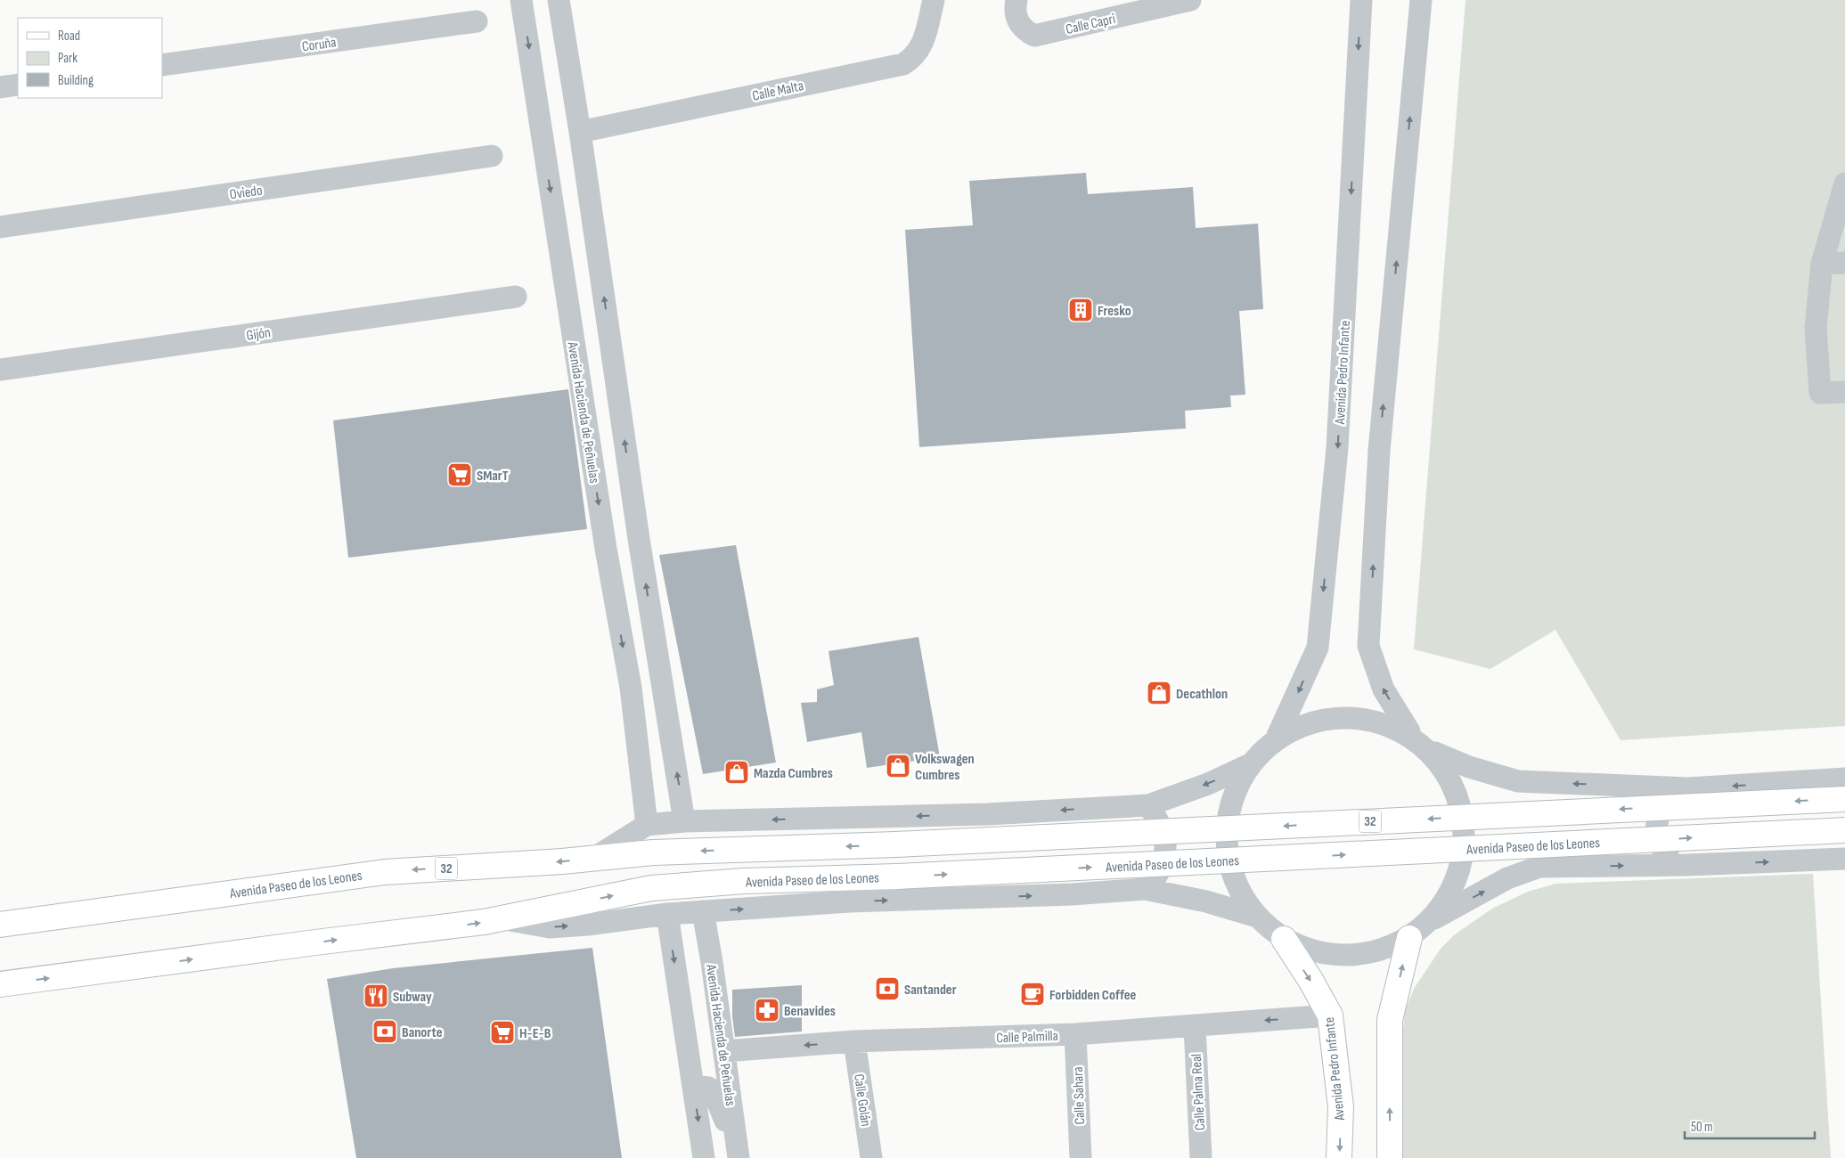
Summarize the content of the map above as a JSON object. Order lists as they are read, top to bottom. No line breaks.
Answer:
{"streets":{"main road":["Avenida Pedro Infante","32","Avenida Paseo de los Leones"],"street":["Calle Capri","Coruña","Calle Malta","Oviedo","Gijón","Avenida Hacienda de Peñuelas","Calle Palmilla","Calle Palma Real","Calle Sahara","Calle Golán"]},"crossings":[["Avenida Pedro Infante","Avenida Paseo de los Leones"],["Avenida Pedro Infante","Calle Palmilla"],["Avenida Hacienda de Peñuelas","Avenida Paseo de los Leones"],["Avenida Hacienda de Peñuelas","Calle Palmilla"],["Calle Palmilla","Calle Palma Real"],["Calle Palmilla","Calle Sahara"],["Calle Palmilla","Calle Golán"]],"one_way":["Calle Palmilla"],"places":{"building":["Fresko"],"supermarket":["SMarT","H-E-B"],"shop":["Decathlon","Volkswagen Cumbres","Mazda Cumbres"],"bank":["Santander","Banorte"],"cafe":["Forbidden Coffee"],"restaurant":["Subway"],"pharmacy":["Benavides"]},"legend":["Road","Park","Building"],"scale_bar":"50 m"}
